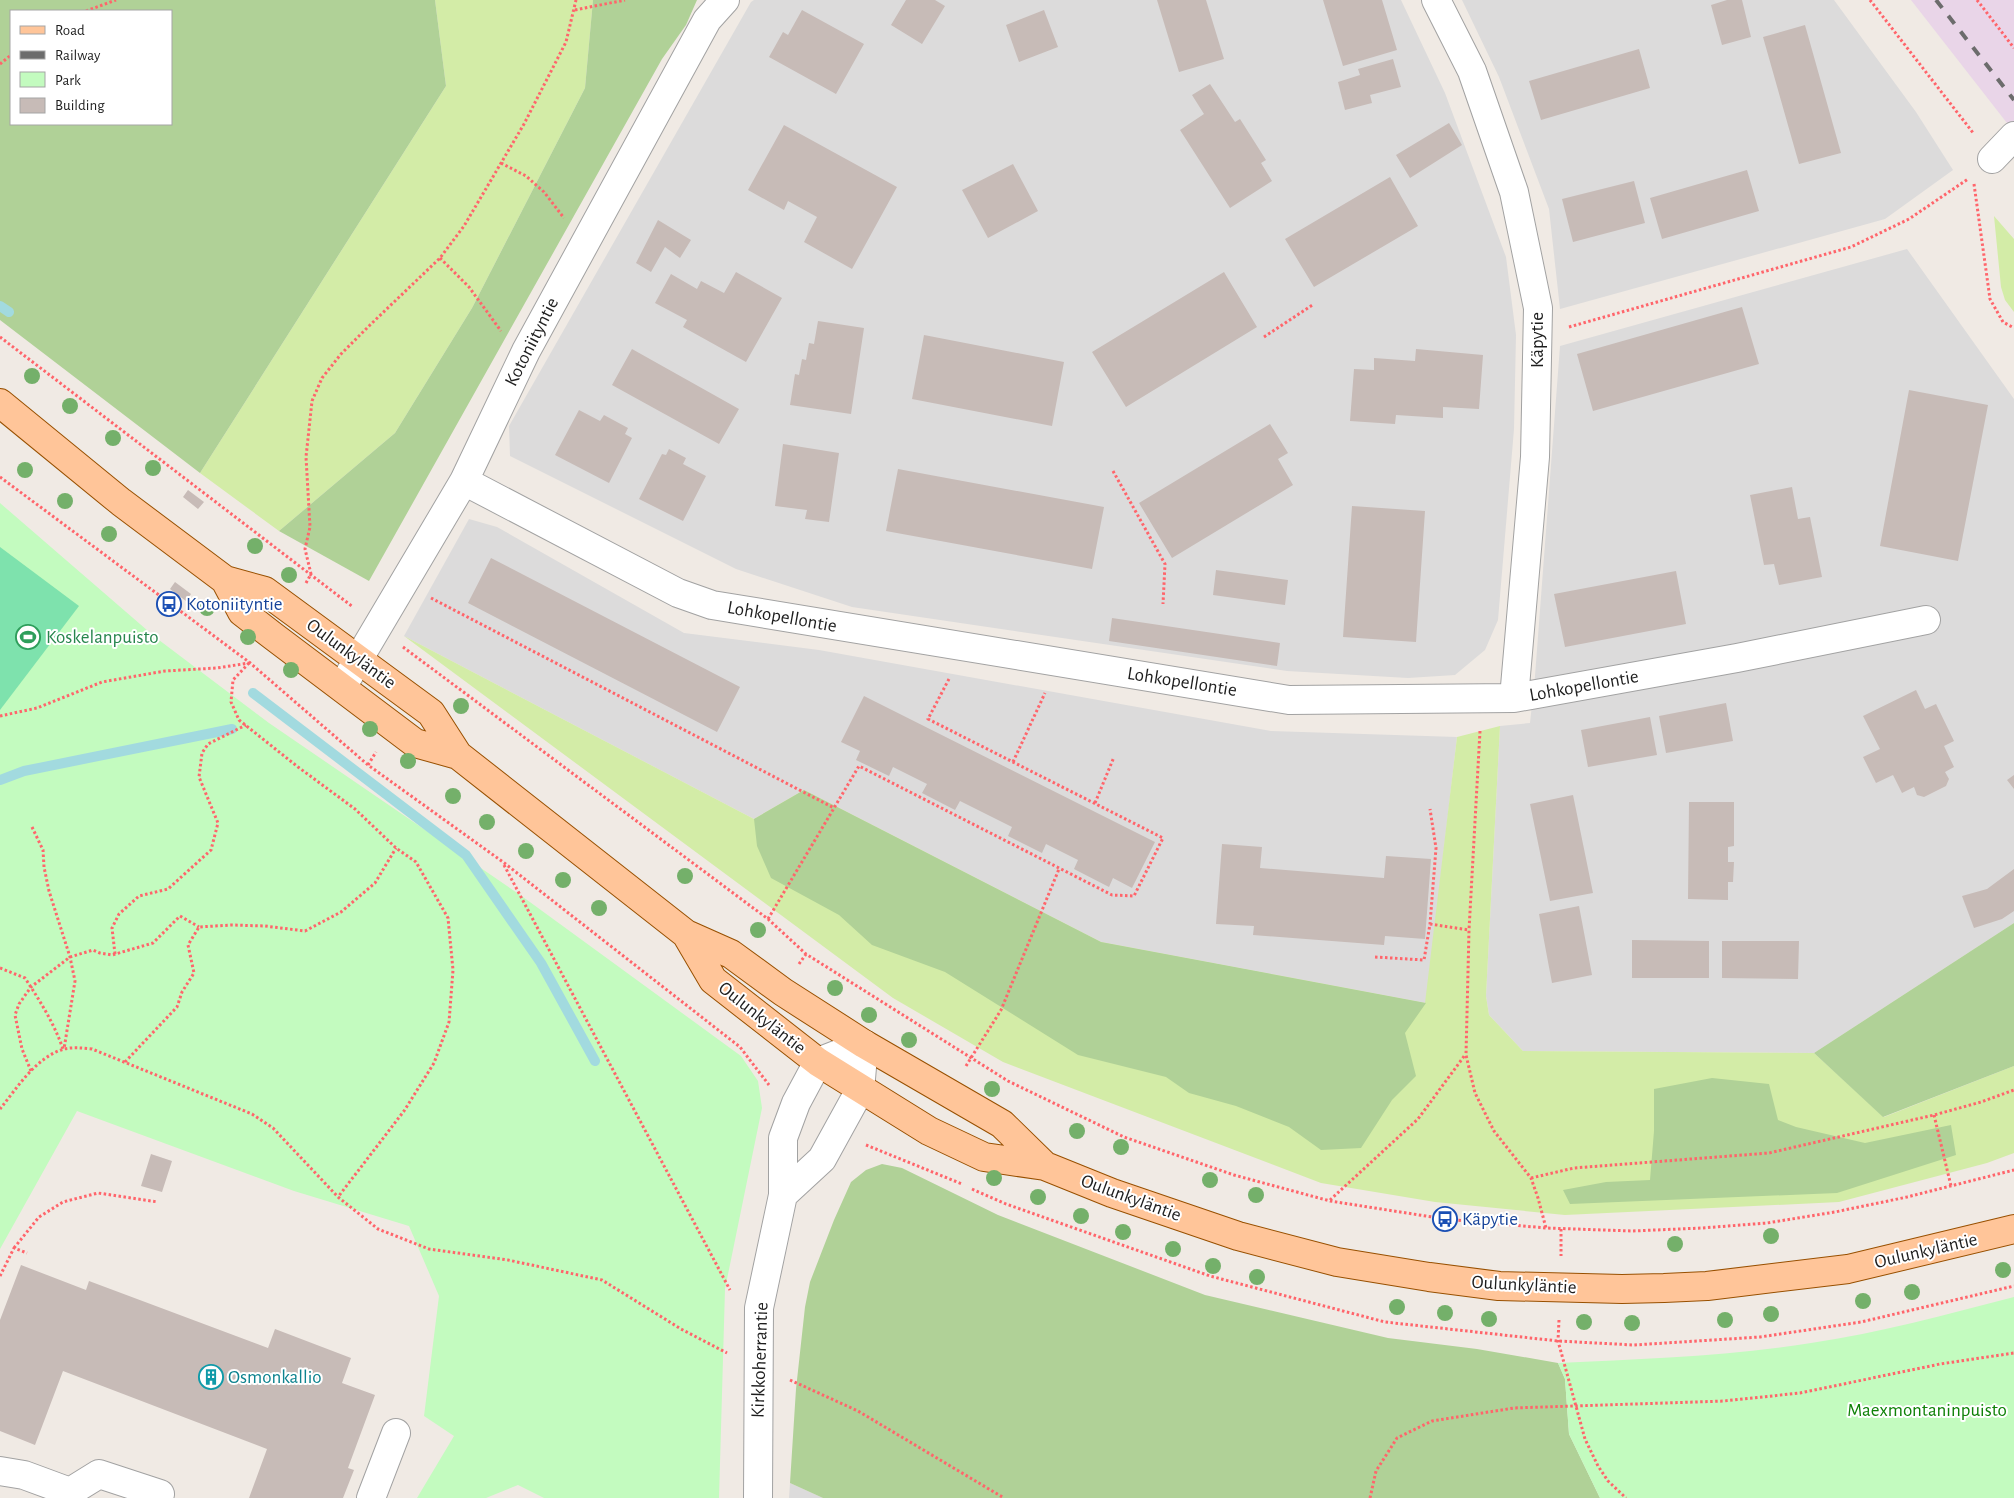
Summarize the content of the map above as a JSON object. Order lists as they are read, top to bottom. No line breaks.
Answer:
{"streets":{"main road":["Oulunkyläntie"],"street":["Käpytie","Kotoniityntie","Lohkopellontie","Kirkkoherrantie"]},"crossings":[["Käpytie","Lohkopellontie"],["Kotoniityntie","Lohkopellontie"],["Kotoniityntie","Oulunkyläntie"],["Oulunkyläntie","Kirkkoherrantie"]],"parks":["Maexmontaninpuisto"],"places":{"bus stop":["Kotoniityntie","Käpytie"],"sports":["Koskelanpuisto"],"building":["Osmonkallio"]},"legend":["Road","Railway","Park","Building"]}
